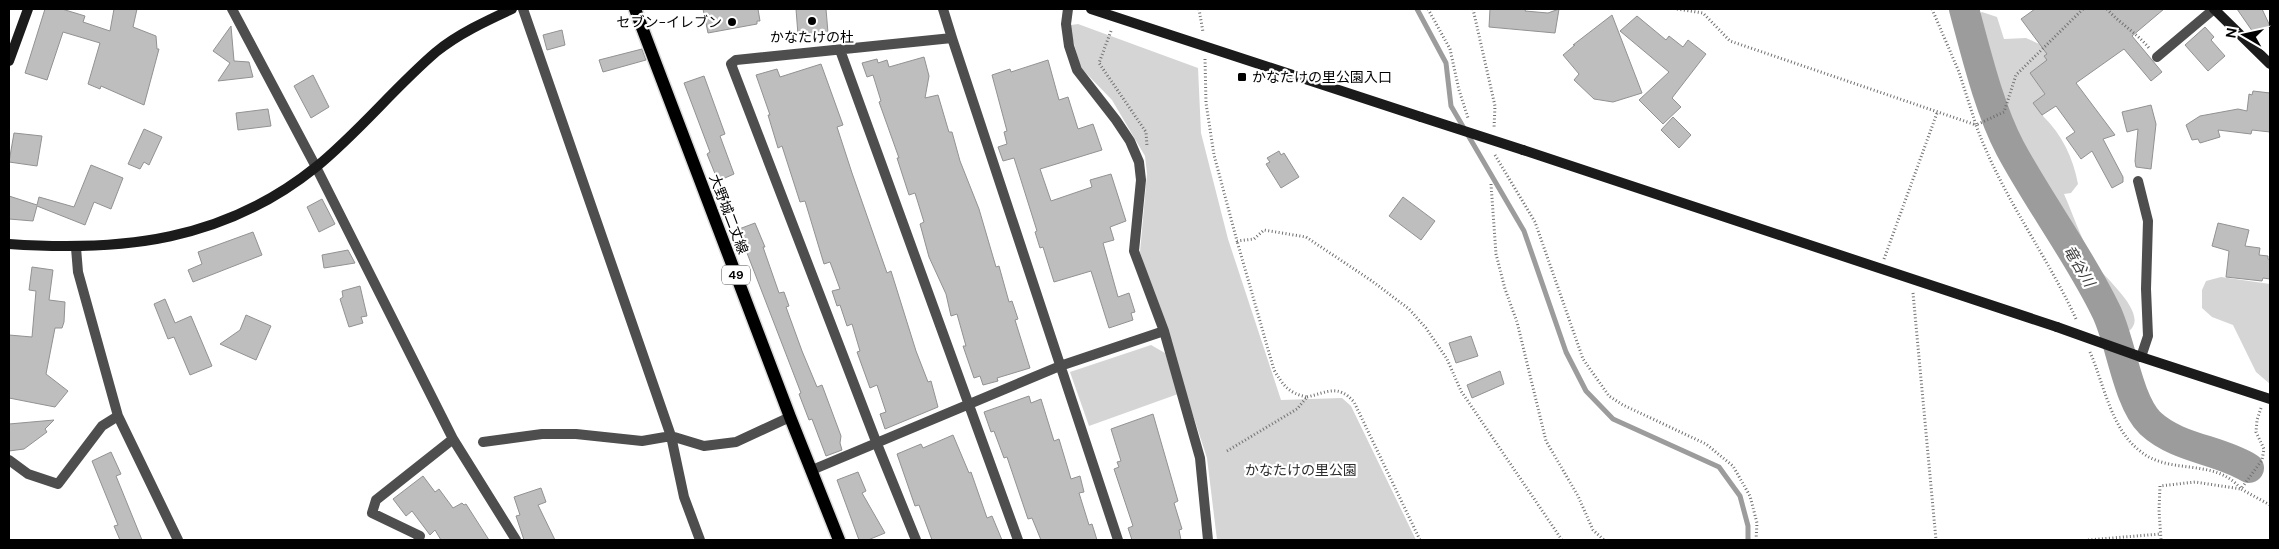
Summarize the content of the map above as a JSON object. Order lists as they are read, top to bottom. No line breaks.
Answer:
{"streets":{"main road":["大野城二丈線","49"]},"water":["竜谷川"],"parks":["かなたけの里公園"],"places":{"other":["かなたけの杜","セブン-イレブン"],"transit":["かなたけの里公園入口"]},"north":"left"}
